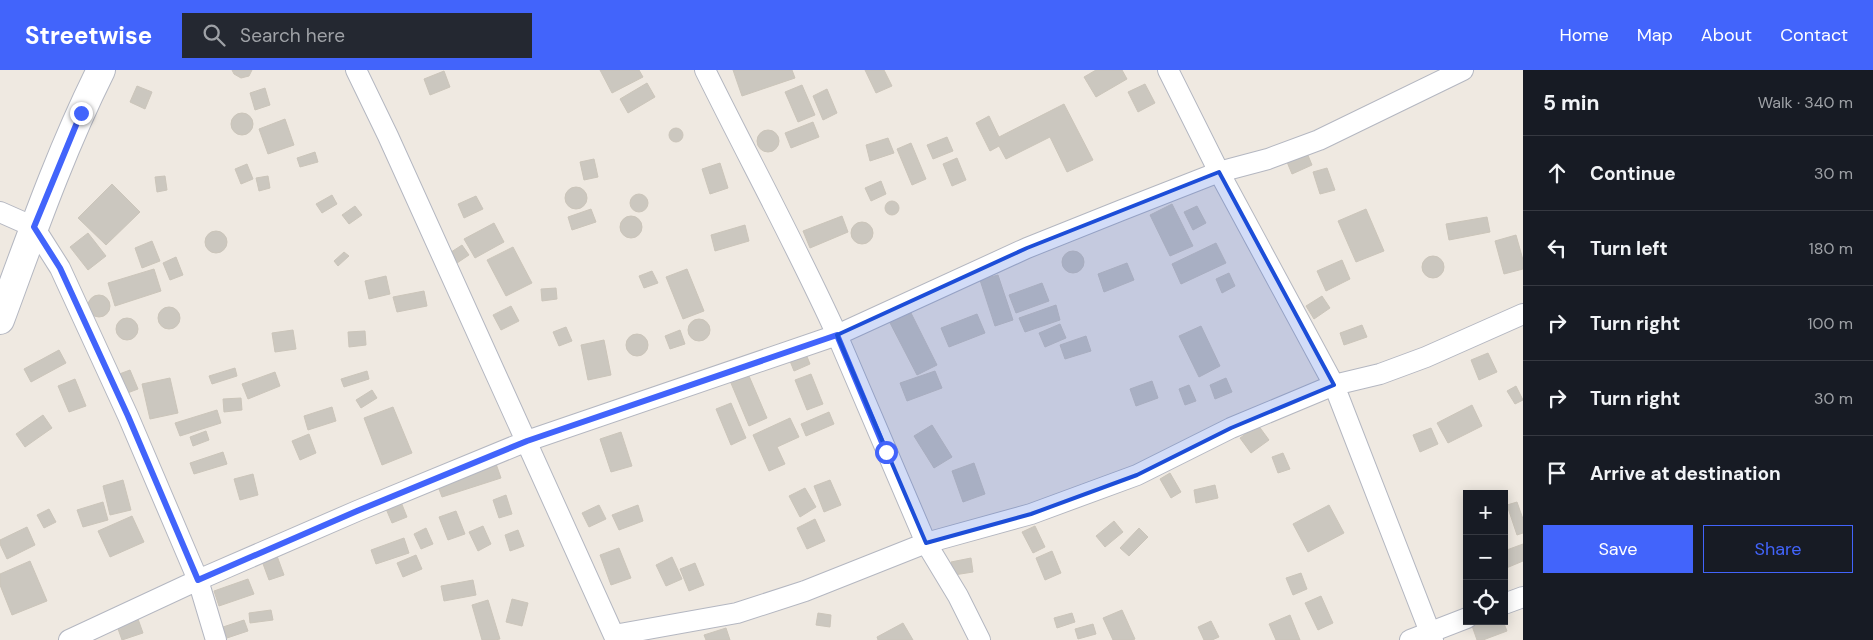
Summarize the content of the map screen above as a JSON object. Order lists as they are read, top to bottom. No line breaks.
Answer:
{"page":{"header":"Streetwise","search":"Search here","nav":["Home","Map","About","Contact"],"heading":["5 min","Walk · 340 m"],"list":[["Continue","30 m"],["Turn left","180 m"],["Turn right","100 m"],["Turn right","30 m"],"Arrive at destination"],"map_buttons":["+","−"],"buttons":["Save","Share"]}}
